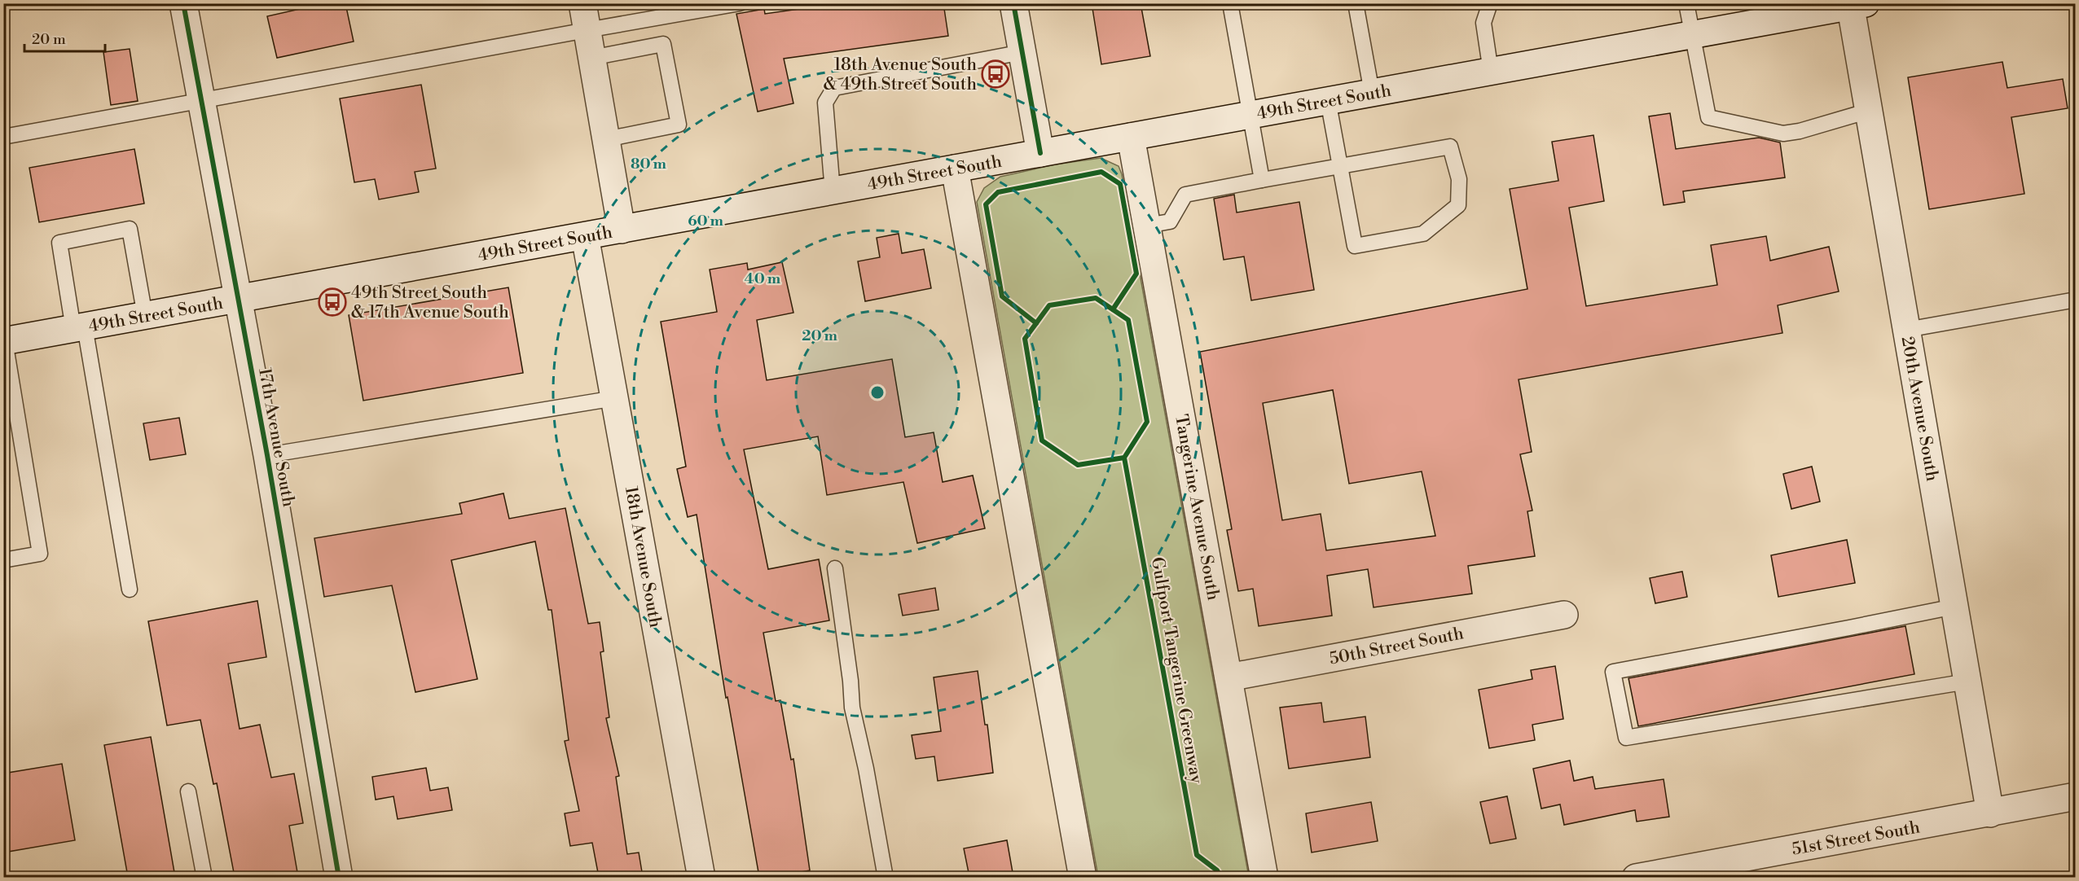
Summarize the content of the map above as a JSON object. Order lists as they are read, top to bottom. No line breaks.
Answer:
{"streets":{"street":["49th Street South","20th Avenue South","17th Avenue South","Tangerine Avenue South","18th Avenue South","50th Street South","51st Street South"],"cycle path":["Gulfport Tangerine Greenway"]},"crossings":[["49th Street South","20th Avenue South"],["49th Street South","17th Avenue South"],["49th Street South","Tangerine Avenue South"],["49th Street South","18th Avenue South"],["20th Avenue South","51st Street South"],["Tangerine Avenue South","50th Street South"]],"places":{"bus stop":["18th Avenue South & 49th Street South","49th Street South & 17th Avenue South"]},"scale_bar":"20 m","rings":["80 m","60 m","40 m","20 m"]}
